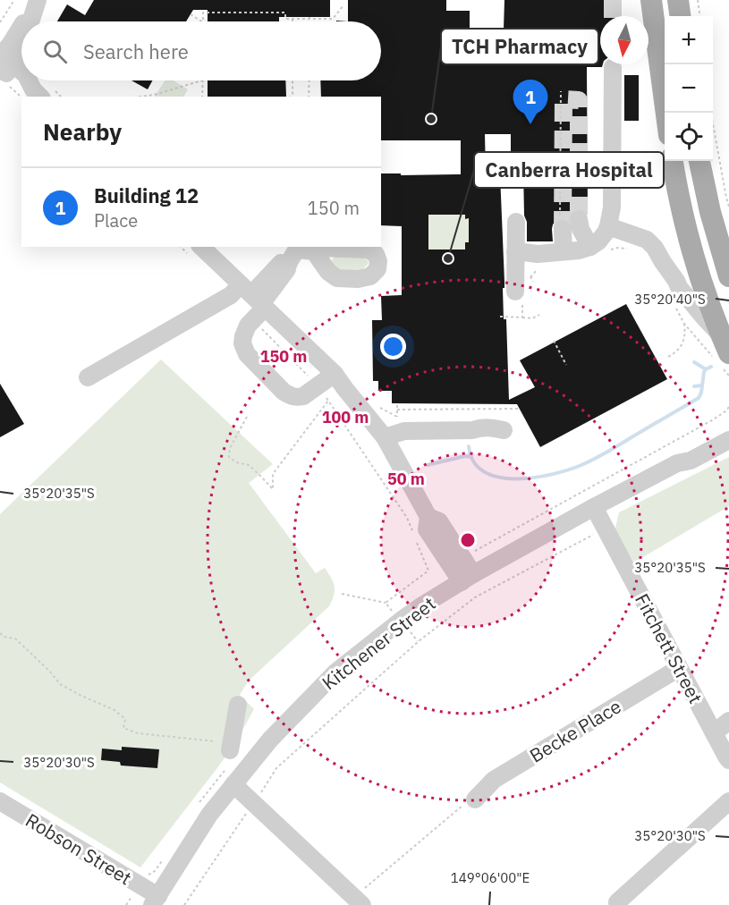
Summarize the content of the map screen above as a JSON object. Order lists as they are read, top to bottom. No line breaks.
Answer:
{"streets":{"street":["Kitchener Street","Fitchett Street","Becke Place","Robson Street"]},"crossings":[["Kitchener Street","Fitchett Street"],["Kitchener Street","Robson Street"],["Fitchett Street","Becke Place"]],"places":["TCH Pharmacy","Canberra Hospital"],"north":"bottom","page":{"map_buttons":["+","−"],"search":"Search here","pins":"1","heading":"Nearby","list":[{"mark":"1","name":"Building 12","note":"Place","value":"150 m"}]},"coordinates":["35°20'40\"S","35°20'35\"S","35°20'30\"S","149°06'00\"E"],"rings":["150 m","100 m","50 m"]}
